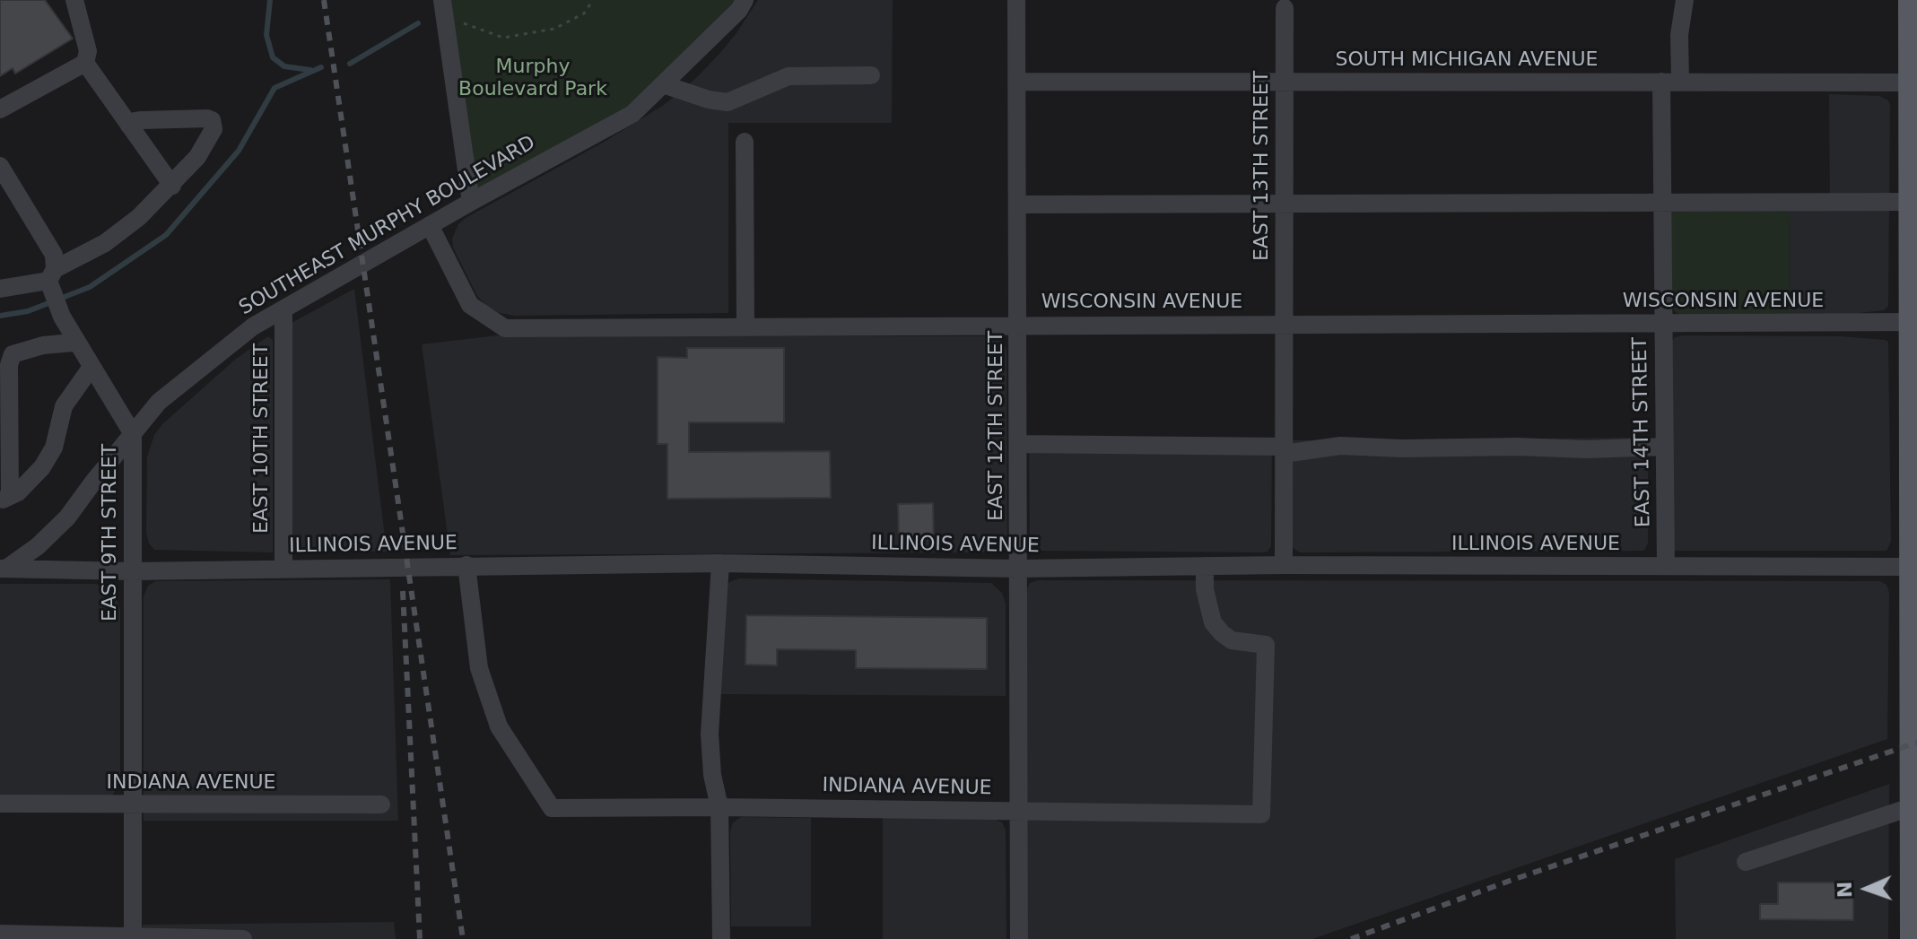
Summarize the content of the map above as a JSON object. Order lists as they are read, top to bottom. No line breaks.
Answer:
{"streets":{"street":["SOUTH MICHIGAN AVENUE","EAST 13TH STREET","SOUTHEAST MURPHY BOULEVARD","WISCONSIN AVENUE","EAST 12TH STREET","EAST 14TH STREET","EAST 10TH STREET","EAST 9TH STREET","ILLINOIS AVENUE","INDIANA AVENUE"]},"crossings":[["SOUTH MICHIGAN AVENUE","EAST 13TH STREET"],["SOUTH MICHIGAN AVENUE","EAST 12TH STREET"],["SOUTH MICHIGAN AVENUE","EAST 14TH STREET"],["EAST 13TH STREET","WISCONSIN AVENUE"],["EAST 13TH STREET","ILLINOIS AVENUE"],["SOUTHEAST MURPHY BOULEVARD","WISCONSIN AVENUE"],["SOUTHEAST MURPHY BOULEVARD","EAST 10TH STREET"],["SOUTHEAST MURPHY BOULEVARD","EAST 9TH STREET"],["SOUTHEAST MURPHY BOULEVARD","ILLINOIS AVENUE"],["WISCONSIN AVENUE","EAST 12TH STREET"],["WISCONSIN AVENUE","EAST 14TH STREET"],["EAST 12TH STREET","ILLINOIS AVENUE"],["EAST 12TH STREET","INDIANA AVENUE"],["EAST 14TH STREET","ILLINOIS AVENUE"],["EAST 10TH STREET","ILLINOIS AVENUE"],["EAST 9TH STREET","ILLINOIS AVENUE"],["EAST 9TH STREET","INDIANA AVENUE"],["ILLINOIS AVENUE","INDIANA AVENUE"]],"parks":["Murphy Boulevard Park"],"north":"left"}
